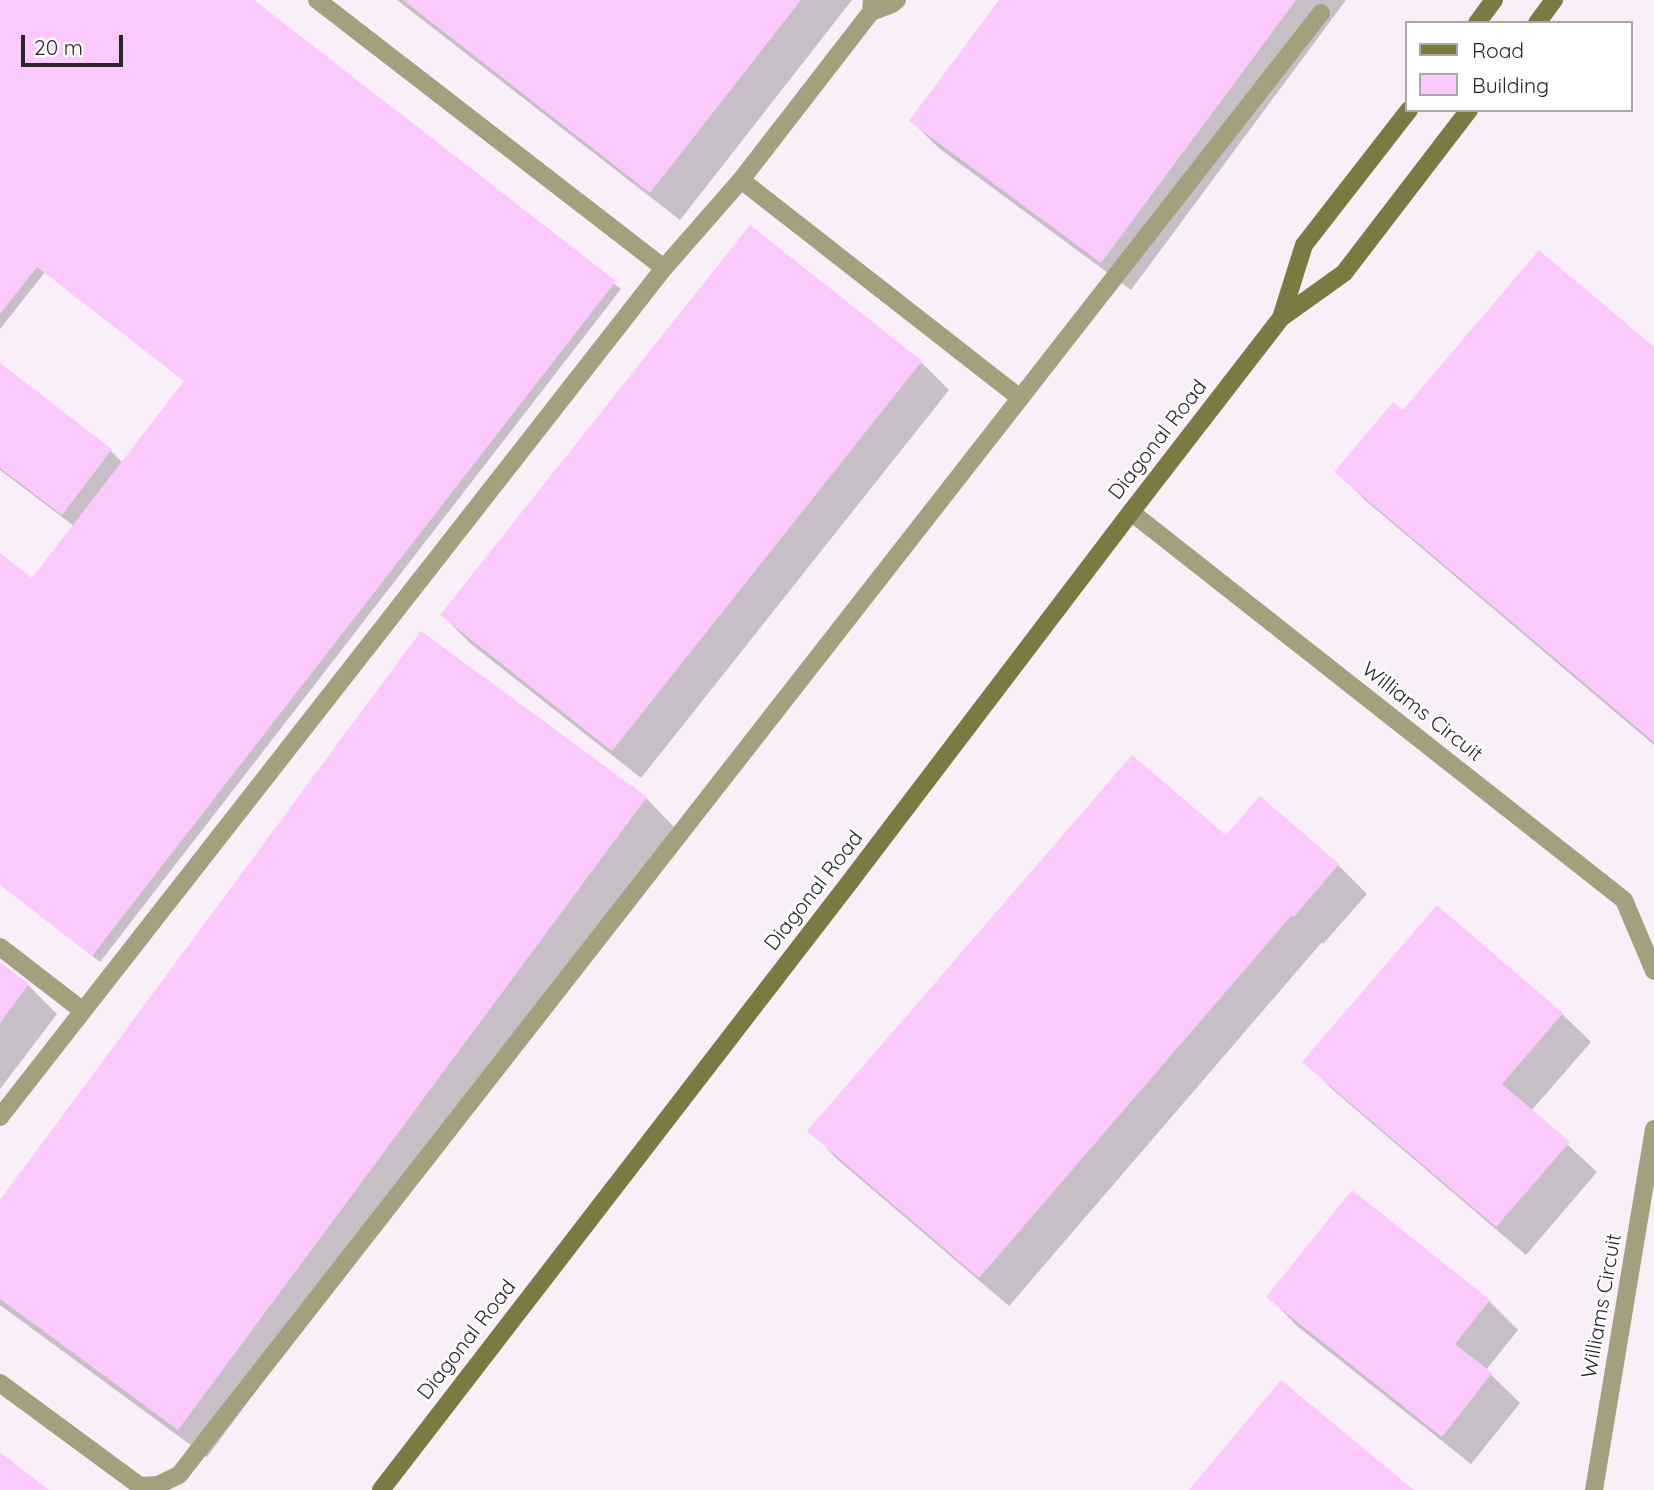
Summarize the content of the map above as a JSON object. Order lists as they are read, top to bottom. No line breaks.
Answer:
{"streets":{"street":["Diagonal Road","Williams Circuit"]},"crossings":[["Diagonal Road","Williams Circuit"]],"legend":["Road","Building"],"scale_bar":"20 m"}
